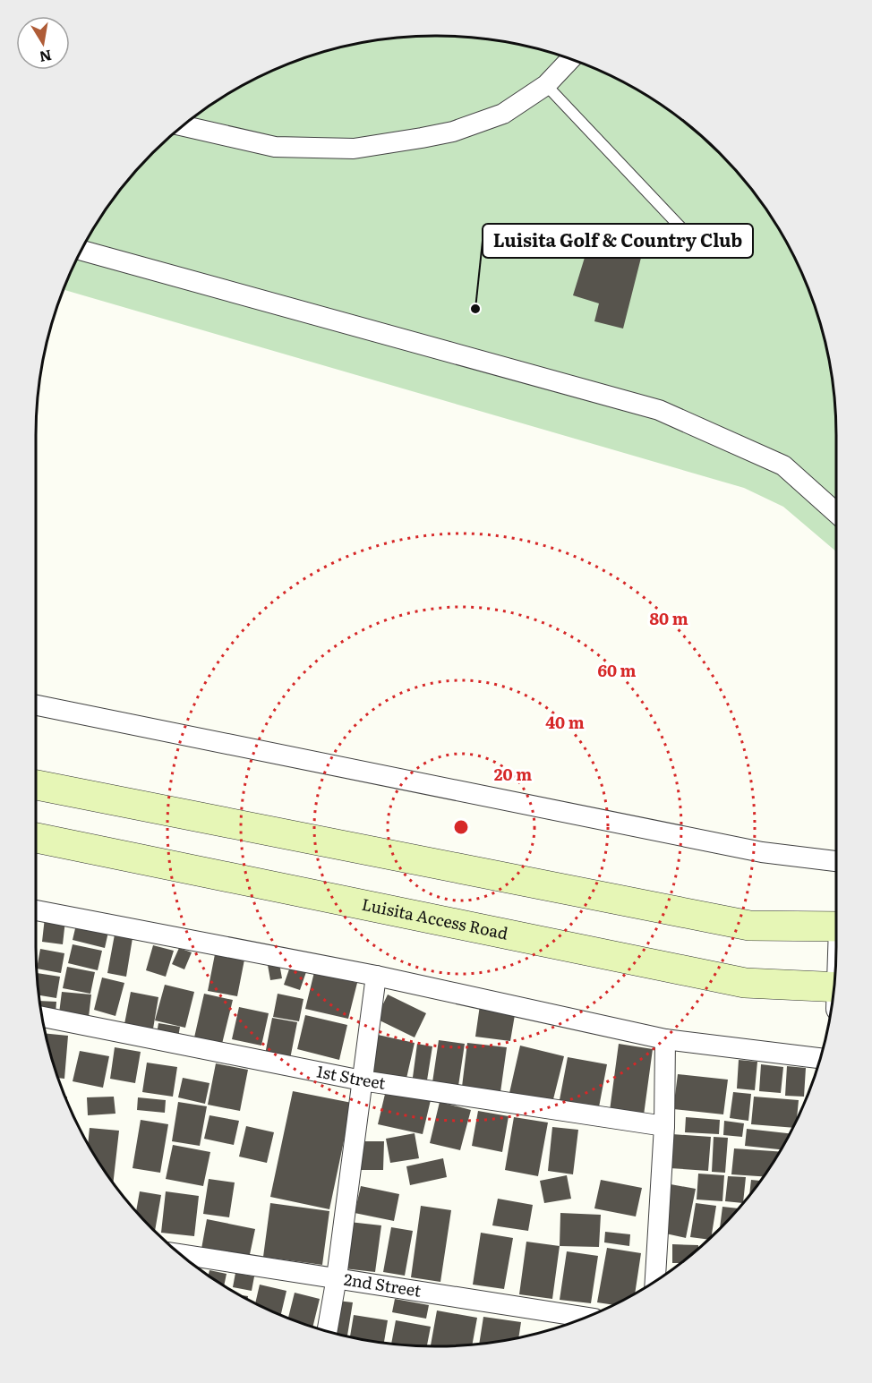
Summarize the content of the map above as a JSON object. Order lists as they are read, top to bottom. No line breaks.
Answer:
{"streets":{"main road":["Luisita Access Road"],"street":["1st Street","2nd Street"]},"places":["Luisita Golf & Country Club"],"north":"bottom","rings":["80 m","60 m","40 m","20 m"]}
